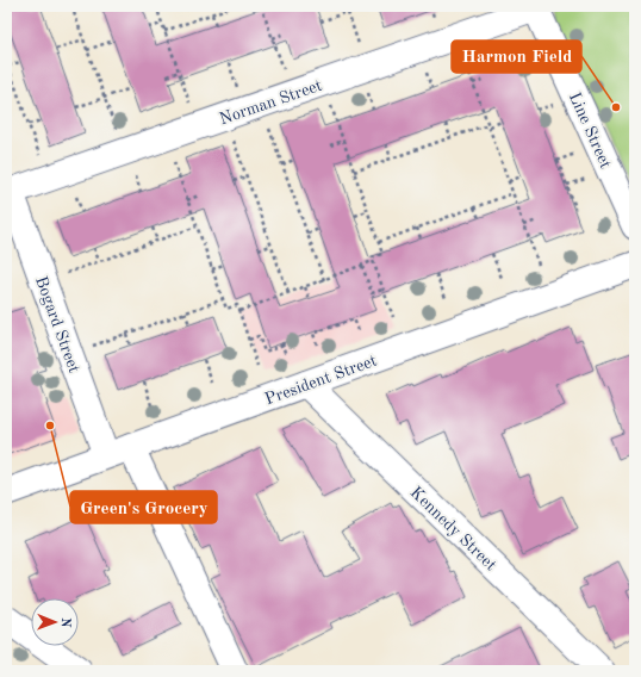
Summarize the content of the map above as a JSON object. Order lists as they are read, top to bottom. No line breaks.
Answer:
{"streets":{"main road":["Norman Street","Line Street","Bogard Street","President Street","Kennedy Street"]},"crossings":[["Norman Street","Line Street"],["Norman Street","Bogard Street"],["Bogard Street","President Street"],["President Street","Kennedy Street"]],"places":["Harmon Field","Green's Grocery"],"north":"right"}
